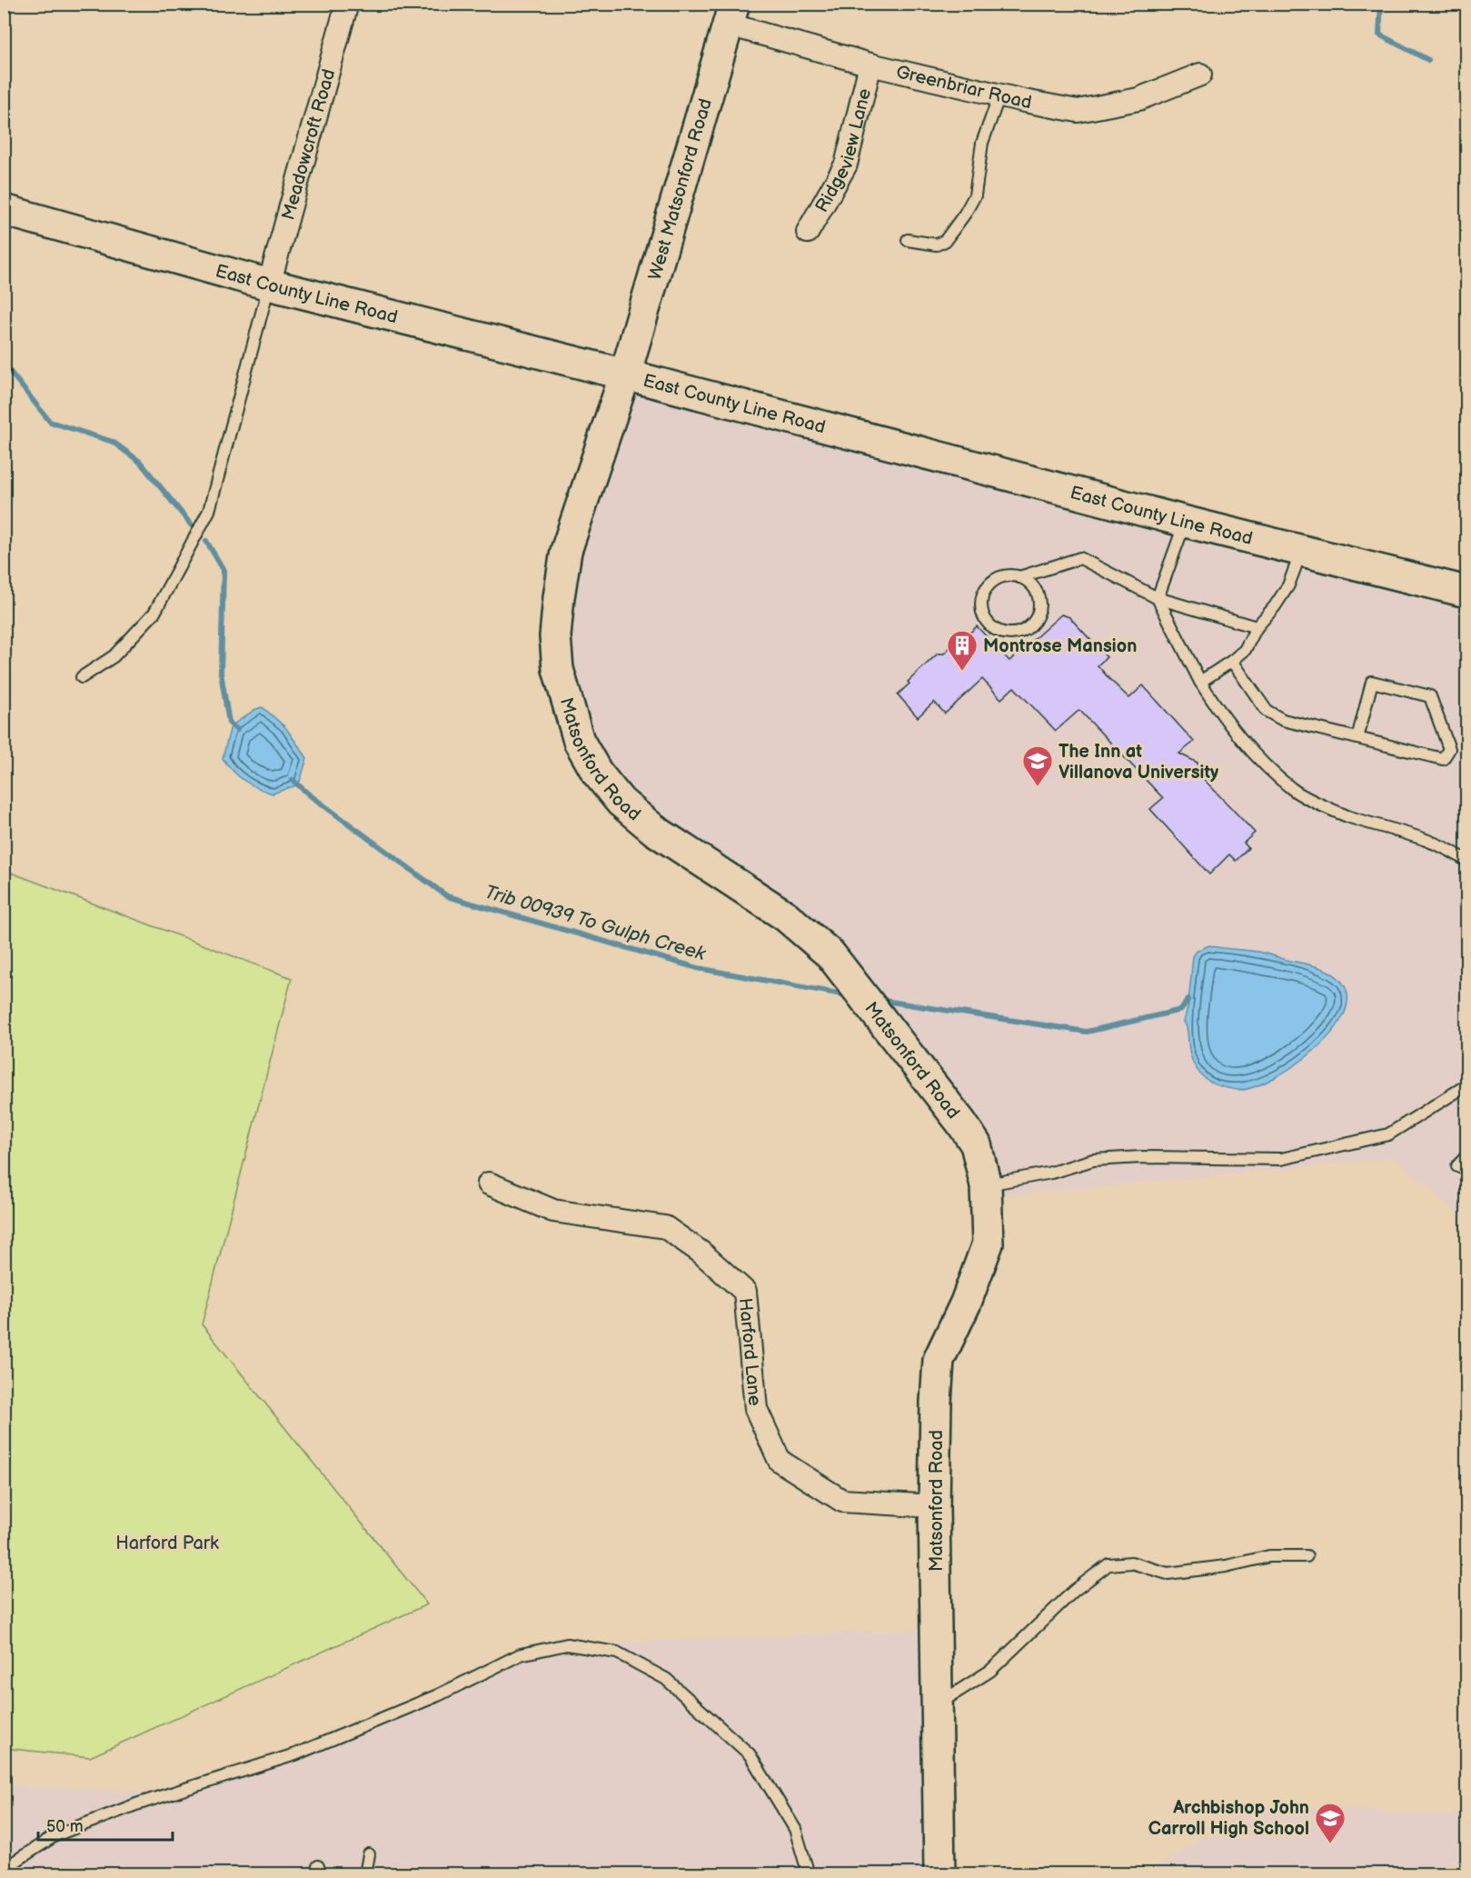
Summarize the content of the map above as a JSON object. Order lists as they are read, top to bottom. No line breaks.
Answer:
{"streets":{"main road":["West Matsonford Road","East County Line Road","Matsonford Road"],"street":["Greenbriar Road","Meadowcroft Road","Ridgeview Lane","Harford Lane"]},"crossings":[["Greenbriar Road","Ridgeview Lane"],["Greenbriar Road","West Matsonford Road"],["Meadowcroft Road","East County Line Road"],["West Matsonford Road","East County Line Road"],["West Matsonford Road","Matsonford Road"],["East County Line Road","Matsonford Road"],["Matsonford Road","Harford Lane"]],"water":["Trib 00939 To Gulph Creek"],"parks":["Harford Park"],"places":{"building":["Montrose Mansion"],"school or university":["The Inn at Villanova University","Archbishop John Carroll High School"]},"scale_bar":"50 m"}
